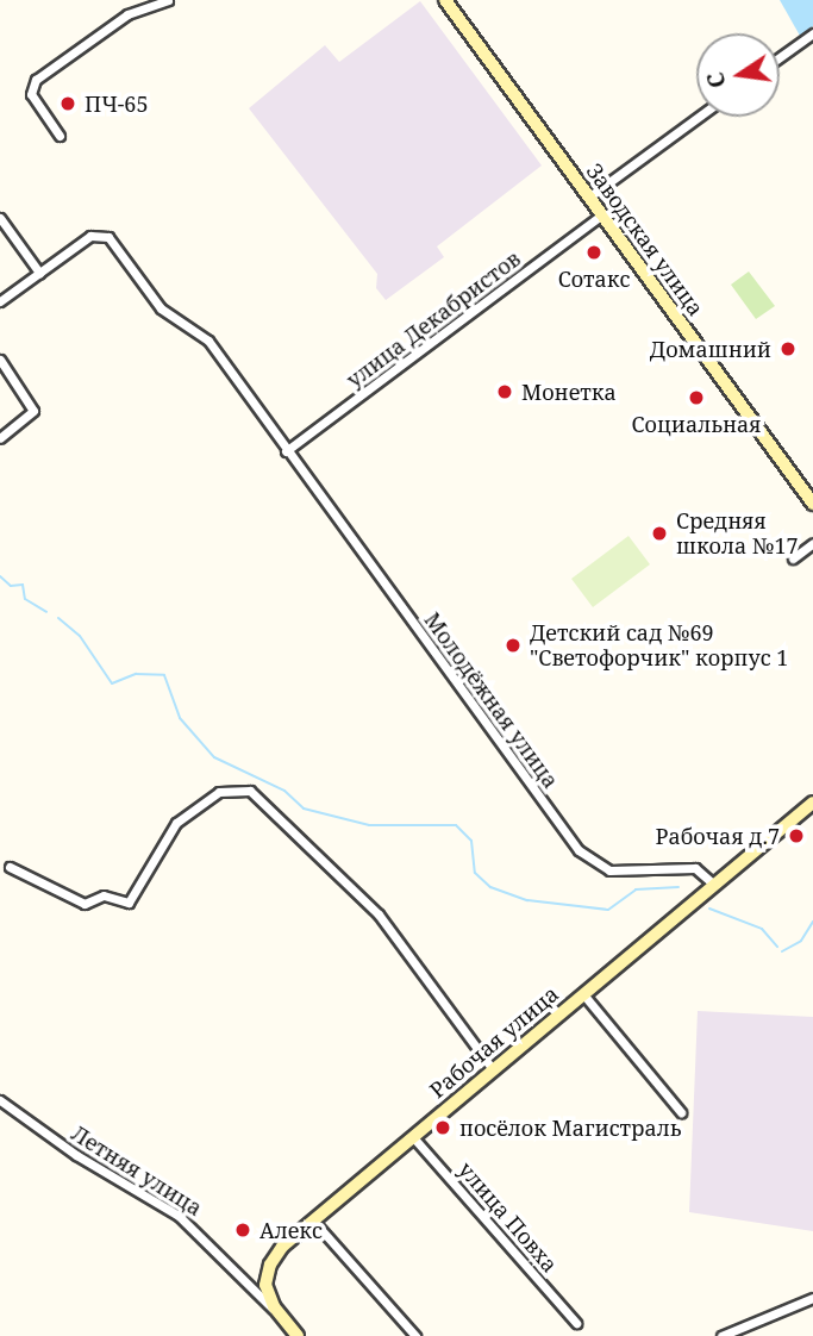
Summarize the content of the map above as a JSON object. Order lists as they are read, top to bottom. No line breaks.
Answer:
{"streets":{"street":["Заводская улица","улица Декабристов","Молодёжная улица","Рабочая улица","Летняя улица","улица Повха"]},"crossings":[["Заводская улица","улица Декабристов"],["улица Декабристов","Молодёжная улица"],["Молодёжная улица","Рабочая улица"],["Рабочая улица","Летняя улица"],["Рабочая улица","улица Повха"]],"places":["ПЧ-65","Сотакс","Домашний","Монетка","Социальная","Средняя школа №17","Детский сад №69 \"Светофорчик\" корпус 1","Рабочая д.7","посёлок Магистраль","Алекс"],"north":"left"}
